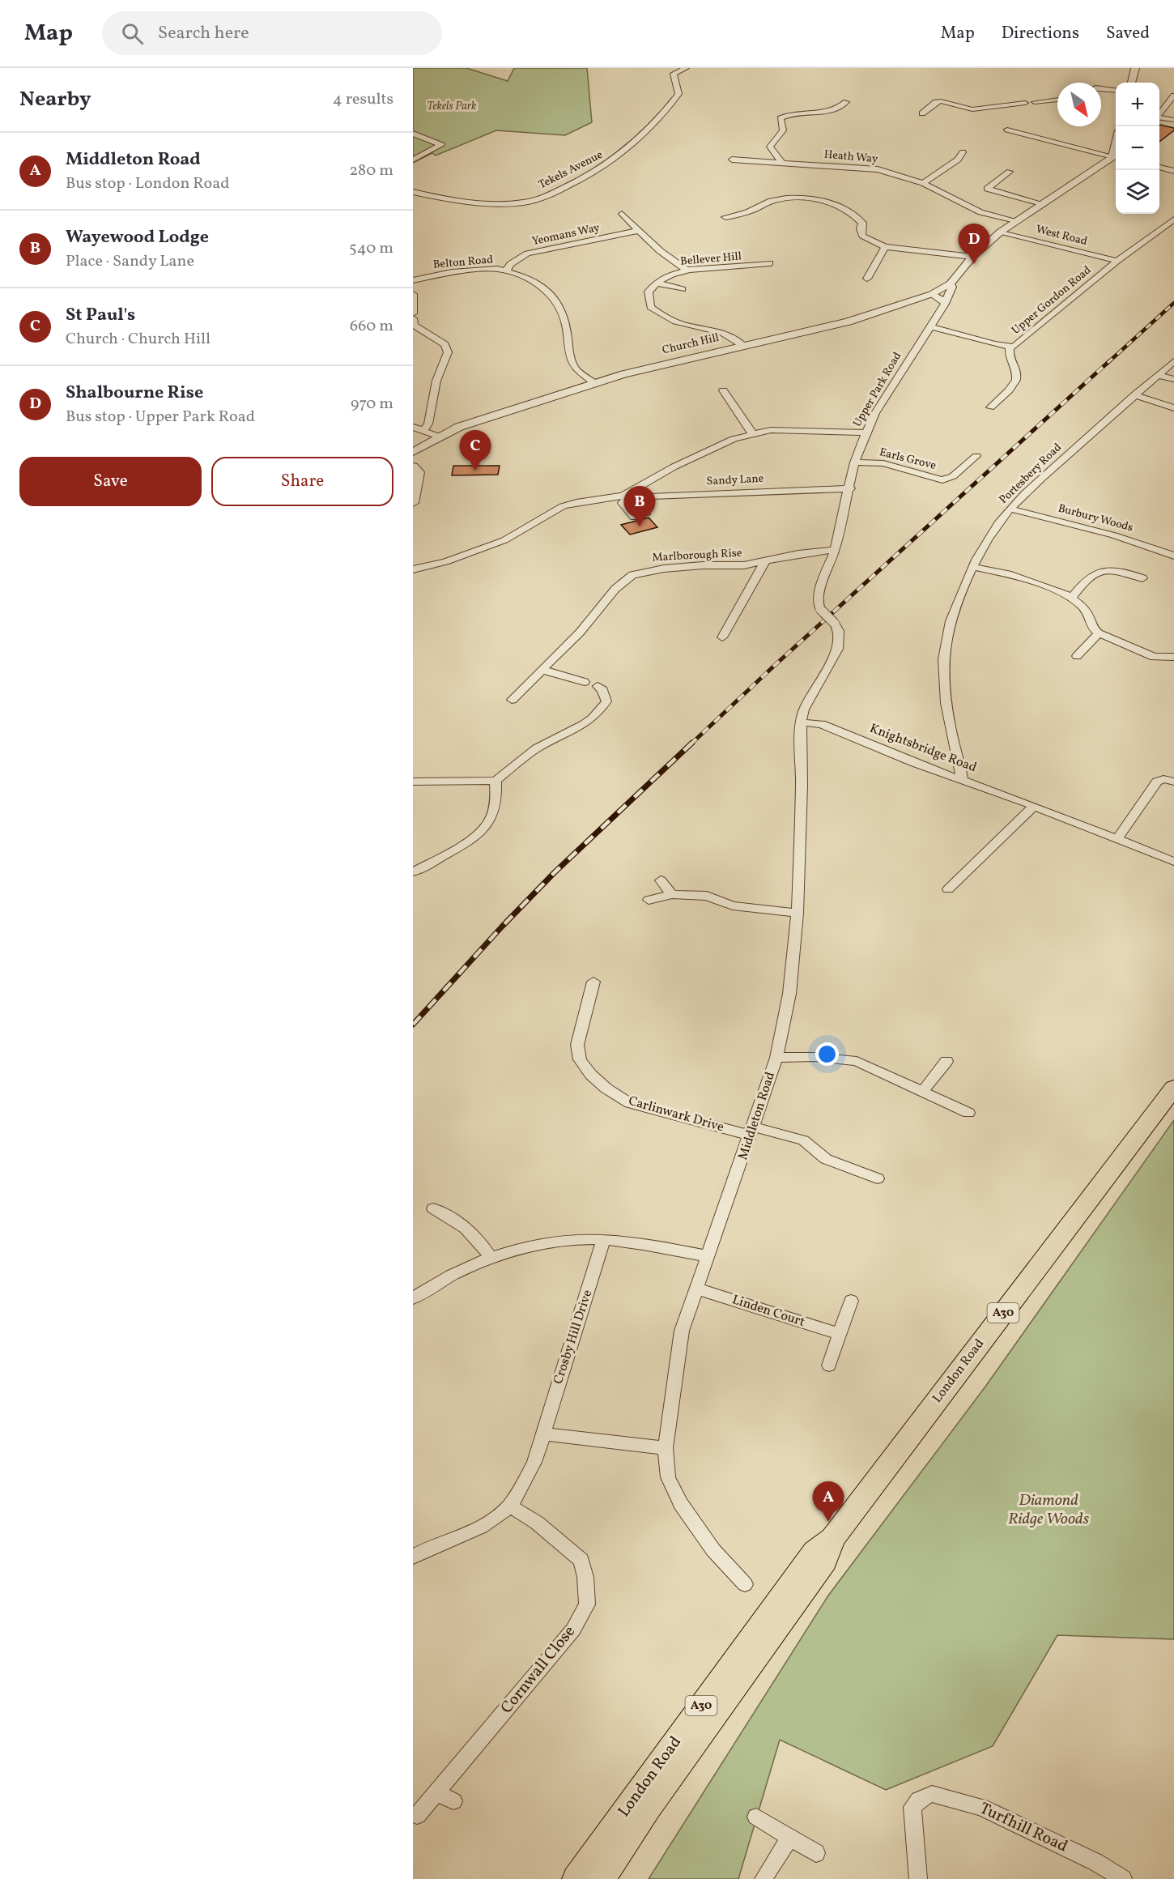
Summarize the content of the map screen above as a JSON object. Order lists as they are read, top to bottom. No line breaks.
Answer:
{"streets":{"main road":["A30","London Road"],"street":["Heath Way","Tekels Avenue","Yeomans Way","West Road","Bellever Hill","Belton Road","Upper Gordon Road","Church Hill","Upper Park Road","Earls Grove","Portesbery Road","Sandy Lane","Burbury Woods","Marlborough Rise","Knightsbridge Road","Carlinwark Drive","Middleton Road","Linden Court","Crosby Hill Drive","Cornwall Close","Turfhill Road"]},"crossings":[["Heath Way","Upper Park Road"],["Yeomans Way","Belton Road"],["West Road","Upper Gordon Road"],["West Road","Upper Park Road"],["Belton Road","Church Hill"],["Upper Gordon Road","Upper Park Road"],["Church Hill","Upper Park Road"],["Upper Park Road","Earls Grove"],["Upper Park Road","Sandy Lane"],["Upper Park Road","Marlborough Rise"],["Upper Park Road","Middleton Road"],["Portesbery Road","Burbury Woods"],["Portesbery Road","Knightsbridge Road"],["Knightsbridge Road","Middleton Road"],["Carlinwark Drive","Middleton Road"],["Middleton Road","Linden Court"],["Crosby Hill Drive","Cornwall Close"]],"parks":["Tekels Park","Diamond Ridge Woods"],"north":"bottom right","page":{"header":"Map","search":"Search here","nav":["Map","Directions","Saved"],"heading":["Nearby","4 results"],"map_buttons":["+","−"],"list":[{"mark":"A","name":"Middleton Road","note":"Bus stop · London Road","value":"280 m"},{"mark":"B","name":"Wayewood Lodge","note":"Place · Sandy Lane","value":"540 m"},{"mark":"C","name":"St Paul's","note":"Church · Church Hill","value":"660 m"},{"mark":"D","name":"Shalbourne Rise","note":"Bus stop · Upper Park Road","value":"970 m"}],"pins":["D","C","B","A"],"buttons":["Save","Share"]}}
